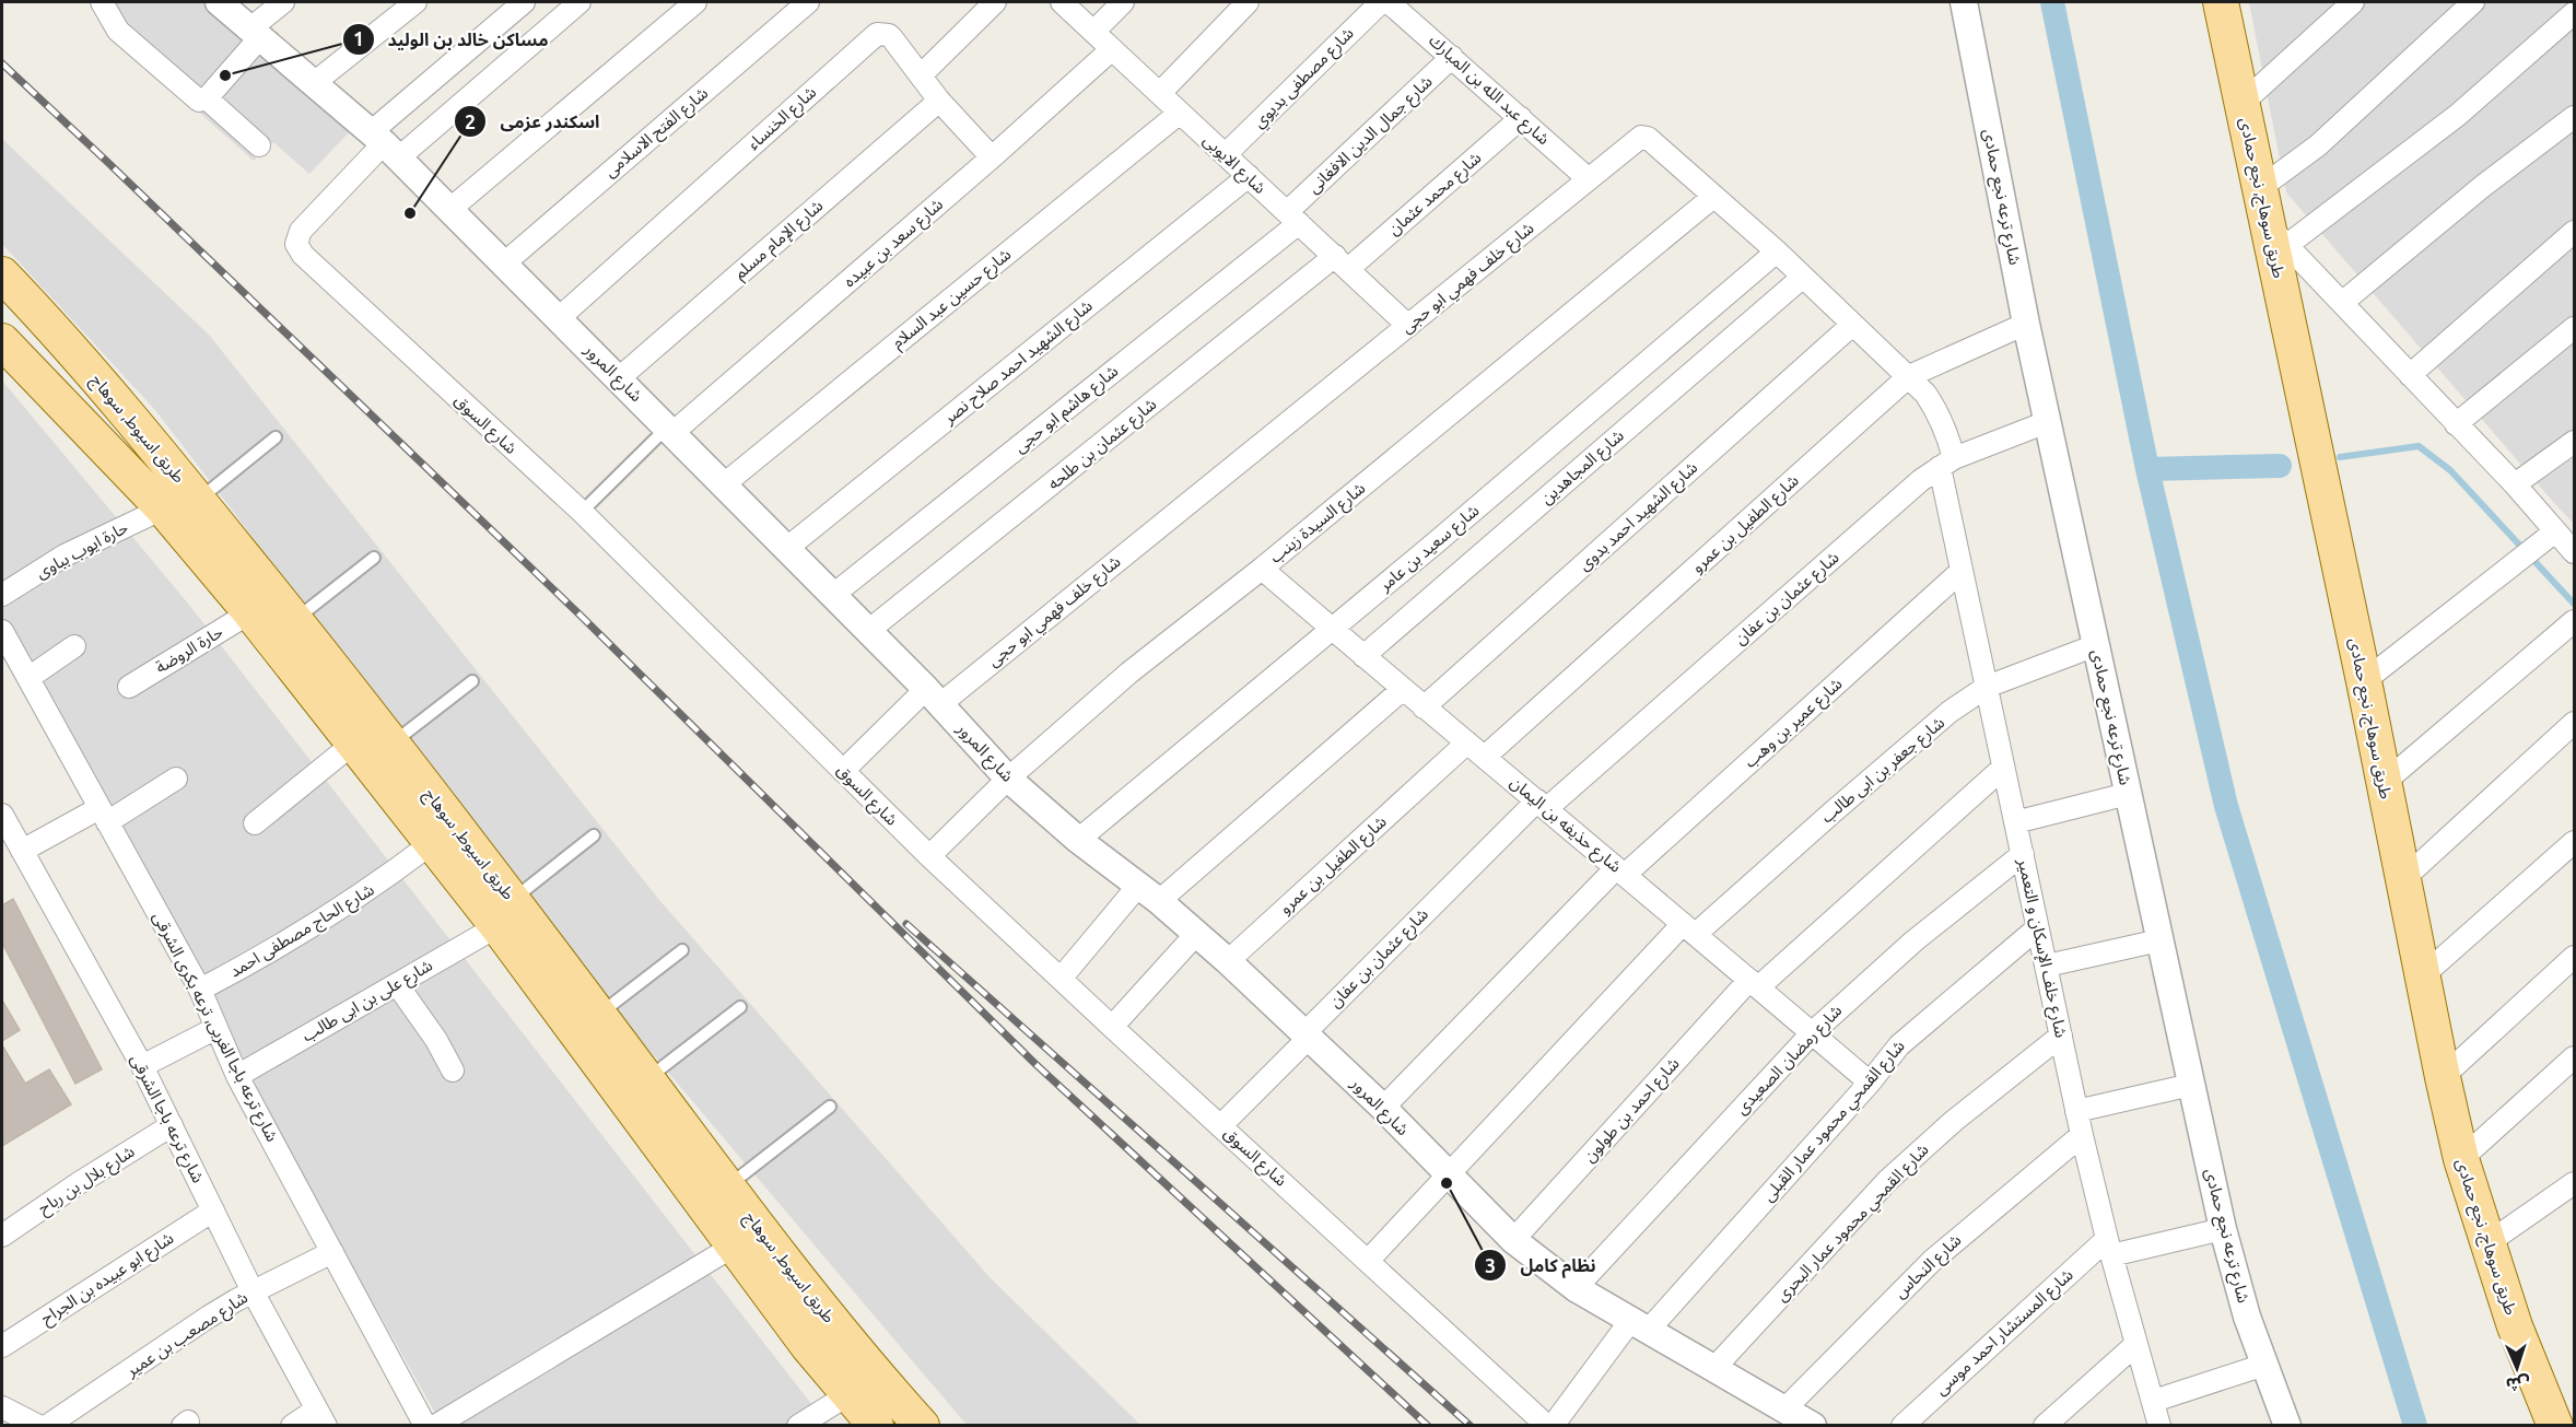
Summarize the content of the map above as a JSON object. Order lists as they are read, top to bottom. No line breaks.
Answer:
{"streets":{"main road":["طريق سوهاج, نجع حمادى","طريق اسيوط, سوهاج"],"street":["شارع مصطفى بديوي","شارع عبد الله بن المبارك","شارع الخنساء","شارع الفتح الاسلامى","شارع جمال الدين الافغانى","شارع الايوبى","شارع محمد عثمان","شارع ترعه نجع حمادى","شارع الإمام مسلم","شارع سعد بن عبيده","شارع خلف فهمي ابو حجى","شارع حسين عبد السلام","شارع الشهيد احمد صلاح نصر","شارع المرور","شارع هاشم ابو حجى","شارع السوق","شارع عثمان بن طلحه","شارع المجاهدين","شارع الشهيد احمد بدوى","شارع السيدة زينب","شارع الطفيل بن عمرو","شارع سعيد بن عامر","حارة ايوب بباوى","شارع عثمان بن عفان","حارة الروضة","شارع عمير بن وهب","شارع جعفر بن ابى طالب","شارع حذيفه بن اليمان","شارع الحاج مصطفى احمد","شارع خلف الإسكان و التعمير","شارع على بن ابى طالب","شارع ترعه باجا الغربى, ترعه بكرى الشرقى","شارع رمضان الصعيدى","شارع احمد بن طولون","شارع ترعه باجا الشرقى","شارع القمحي محمود عمار القبلى","شارع بلال بن رباح","شارع القمحي محمود عمار البحرى","شارع النحاس","شارع ابو عبيده بن الجراح","شارع المستشار احمد موسى","شارع مصعب بن عمير"]},"crossings":[["شارع مصطفى بديوي","شارع الايوبى"],["شارع عبد الله بن المبارك","شارع جمال الدين الافغانى"],["شارع عبد الله بن المبارك","شارع محمد عثمان"],["شارع عبد الله بن المبارك","شارع خلف فهمي ابو حجى"],["شارع الخنساء","شارع الإمام مسلم"],["شارع الخنساء","شارع سعد بن عبيده"],["شارع الخنساء","شارع المرور"],["شارع الفتح الاسلامى","شارع المرور"],["شارع جمال الدين الافغانى","شارع الايوبى"],["شارع جمال الدين الافغانى","شارع هاشم ابو حجى"],["شارع الايوبى","شارع محمد عثمان"],["شارع الايوبى","شارع سعد بن عبيده"],["شارع الايوبى","شارع خلف فهمي ابو حجى"],["شارع الايوبى","شارع حسين عبد السلام"],["شارع الايوبى","شارع الشهيد احمد صلاح نصر"],["شارع الايوبى","شارع هاشم ابو حجى"],["شارع الايوبى","شارع عثمان بن طلحه"],["شارع محمد عثمان","شارع عثمان بن طلحه"],["شارع ترعه نجع حمادى","شارع الطفيل بن عمرو"],["شارع ترعه نجع حمادى","شارع عثمان بن عفان"],["شارع ترعه نجع حمادى","شارع جعفر بن ابى طالب"],["شارع الإمام مسلم","شارع المرور"],["شارع سعد بن عبيده","شارع المرور"],["شارع خلف فهمي ابو حجى","شارع المرور"],["شارع خلف فهمي ابو حجى","شارع السوق"],["شارع خلف فهمي ابو حجى","شارع المجاهدين"],["شارع خلف فهمي ابو حجى","شارع الشهيد احمد بدوى"],["شارع خلف فهمي ابو حجى","شارع السيدة زينب"],["شارع خلف فهمي ابو حجى","شارع الطفيل بن عمرو"],["شارع خلف فهمي ابو حجى","شارع سعيد بن عامر"],["شارع خلف فهمي ابو حجى","شارع عثمان بن عفان"],["شارع خلف فهمي ابو حجى","شارع خلف الإسكان و التعمير"],["شارع حسين عبد السلام","شارع المرور"],["شارع الشهيد احمد صلاح نصر","شارع المرور"],["شارع المرور","شارع هاشم ابو حجى"],["شارع المرور","شارع السوق"],["شارع المرور","شارع عثمان بن طلحه"],["شارع المرور","شارع السيدة زينب"],["شارع المرور","شارع الطفيل بن عمرو"],["شارع المرور","شارع سعيد بن عامر"],["شارع المرور","شارع عثمان بن عفان"],["شارع المرور","شارع عمير بن وهب"],["شارع المرور","شارع جعفر بن ابى طالب"],["شارع المرور","شارع رمضان الصعيدى"],["شارع المرور","شارع احمد بن طولون"],["شارع المرور","شارع القمحي محمود عمار القبلى"],["شارع المرور","شارع القمحي محمود عمار البحرى"],["شارع المرور","شارع النحاس"],["شارع السوق","شارع السيدة زينب"],["شارع السوق","شارع عثمان بن عفان"],["شارع السوق","شارع جعفر بن ابى طالب"],["طريق اسيوط, سوهاج","حارة ايوب بباوى"],["طريق اسيوط, سوهاج","حارة الروضة"],["طريق اسيوط, سوهاج","شارع الحاج مصطفى احمد"],["طريق اسيوط, سوهاج","شارع على بن ابى طالب"],["شارع المجاهدين","شارع حذيفه بن اليمان"],["شارع الشهيد احمد بدوى","شارع حذيفه بن اليمان"],["شارع السيدة زينب","شارع حذيفه بن اليمان"],["شارع الطفيل بن عمرو","شارع حذيفه بن اليمان"],["شارع سعيد بن عامر","شارع حذيفه بن اليمان"],["شارع عثمان بن عفان","شارع حذيفه بن اليمان"],["شارع عثمان بن عفان","شارع خلف الإسكان و التعمير"],["شارع عمير بن وهب","شارع حذيفه بن اليمان"],["شارع عمير بن وهب","شارع خلف الإسكان و التعمير"],["شارع جعفر بن ابى طالب","شارع حذيفه بن اليمان"],["شارع جعفر بن ابى طالب","شارع خلف الإسكان و التعمير"],["شارع حذيفه بن اليمان","شارع رمضان الصعيدى"],["شارع حذيفه بن اليمان","شارع احمد بن طولون"],["شارع حذيفه بن اليمان","شارع القمحي محمود عمار القبلى"],["شارع الحاج مصطفى احمد","شارع ترعه باجا الغربى, ترعه بكرى الشرقى"],["شارع خلف الإسكان و التعمير","شارع رمضان الصعيدى"],["شارع خلف الإسكان و التعمير","شارع احمد بن طولون"],["شارع خلف الإسكان و التعمير","شارع القمحي محمود عمار القبلى"],["شارع خلف الإسكان و التعمير","شارع القمحي محمود عمار البحرى"],["شارع خلف الإسكان و التعمير","شارع النحاس"],["شارع خلف الإسكان و التعمير","شارع المستشار احمد موسى"],["شارع على بن ابى طالب","شارع ترعه باجا الغربى, ترعه بكرى الشرقى"],["شارع ترعه باجا الغربى, ترعه بكرى الشرقى","شارع مصعب بن عمير"],["شارع ترعه باجا الشرقى","شارع بلال بن رباح"],["شارع ترعه باجا الشرقى","شارع ابو عبيده بن الجراح"],["شارع ترعه باجا الشرقى","شارع مصعب بن عمير"]],"places":["مساكن خالد بن الوليد","اسكندر عزمى","نظام كامل"],"north":"bottom"}
